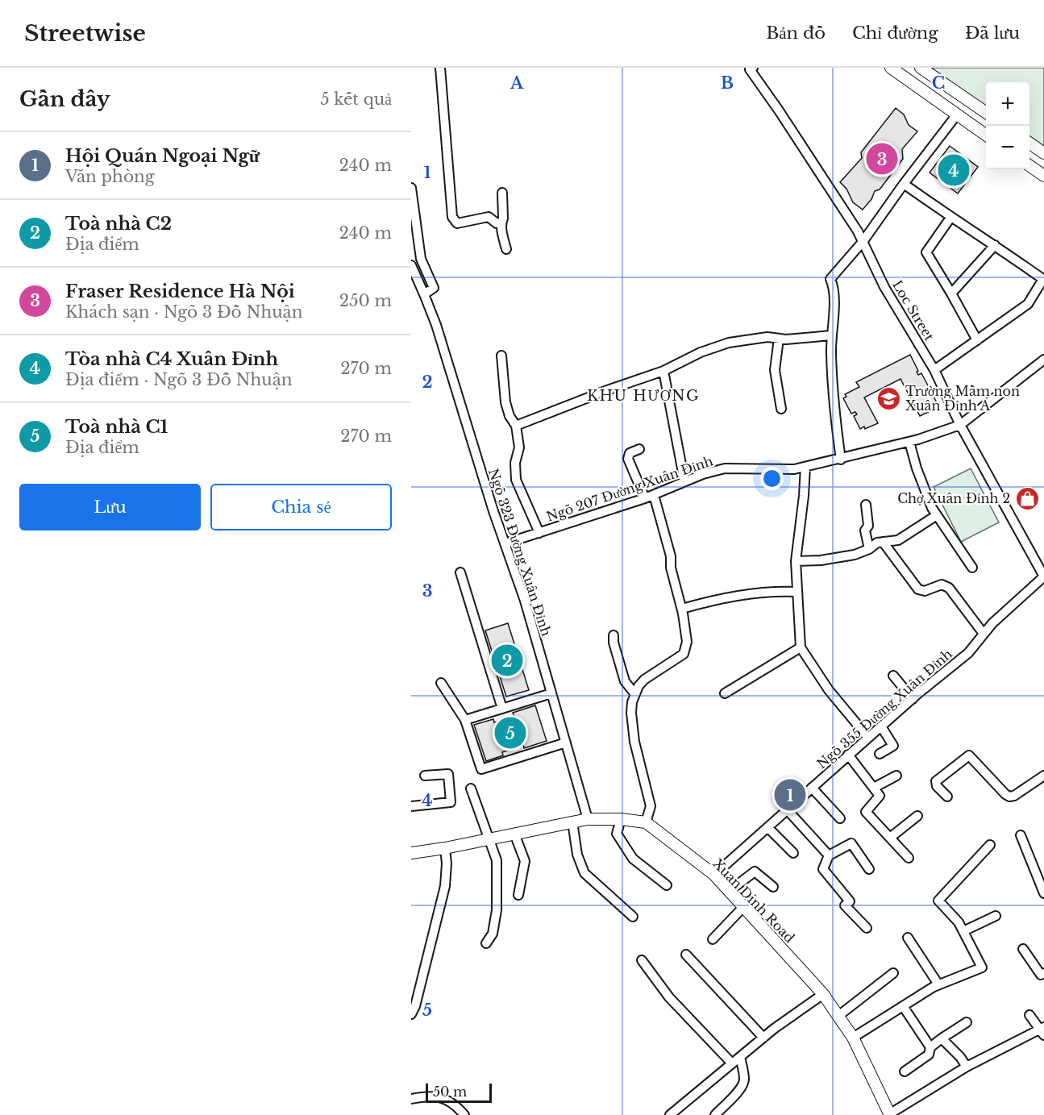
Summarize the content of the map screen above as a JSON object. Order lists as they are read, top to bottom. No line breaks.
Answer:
{"streets":{"street":["Loc Street","Ngõ 207 Đường Xuân Đỉnh","Ngõ 323 Đường Xuân Đỉnh","Ngõ 355 Đường Xuân Đỉnh","Xuan Dinh Road"]},"crossings":[["Loc Street","Ngõ 207 Đường Xuân Đỉnh"],["Loc Street","Ngõ 355 Đường Xuân Đỉnh"],["Ngõ 207 Đường Xuân Đỉnh","Ngõ 323 Đường Xuân Đỉnh"],["Ngõ 355 Đường Xuân Đỉnh","Xuan Dinh Road"]],"districts":["KHU HƯƠNG"],"places":{"school or university":["Trường Mầm non Xuân Đỉnh A"],"shop":["Chợ Xuân Đỉnh 2"]},"scale_bar":"50 m","page":{"header":"Streetwise","nav":["Bản đồ","Chỉ đường","Đã lưu"],"heading":["Gần đây","5 kết quả"],"map_buttons":["+","−"],"list":[{"mark":"1","name":"Hội Quán Ngoại Ngữ","note":"Văn phòng","value":"240 m"},{"mark":"2","name":"Toà nhà C2","note":"Địa điểm","value":"240 m"},{"mark":"3","name":"Fraser Residence Hà Nội","note":"Khách sạn · Ngõ 3 Đỗ Nhuận","value":"250 m"},{"mark":"4","name":"Tòa nhà C4 Xuân Đỉnh","note":"Địa điểm · Ngõ 3 Đỗ Nhuận","value":"270 m"},{"mark":"5","name":"Toà nhà C1","note":"Địa điểm","value":"270 m"}],"pins":["3","4","2","5","1"],"buttons":["Lưu","Chia sẻ"],"scale":"50 m"},"grid":{"columns":["A","B","C"],"rows":["1","2","3","4","5"]}}
